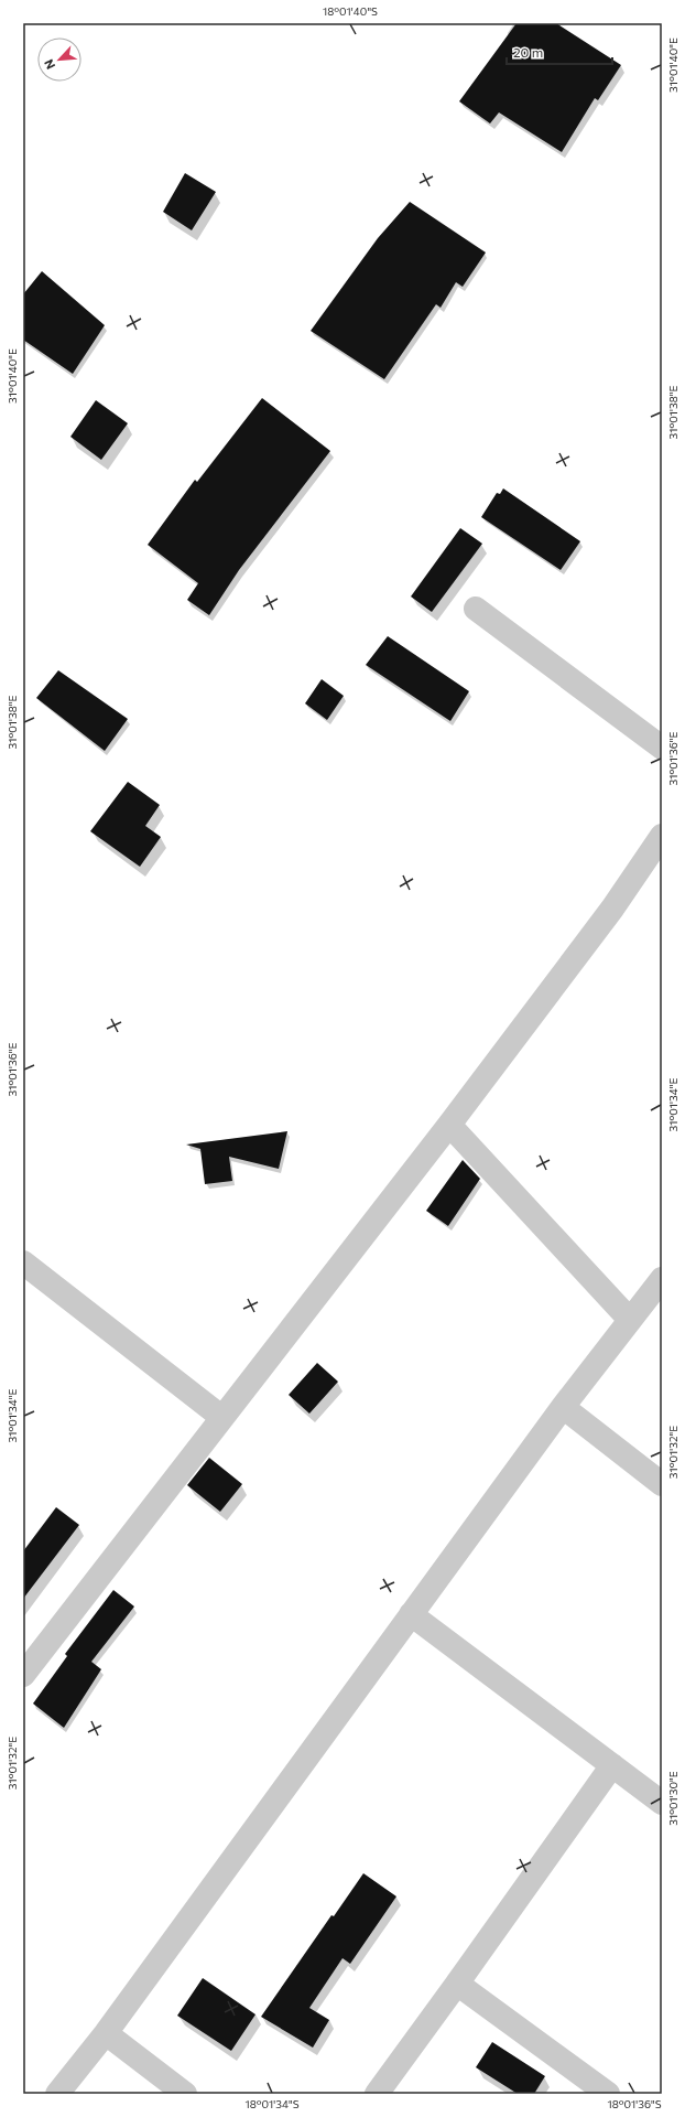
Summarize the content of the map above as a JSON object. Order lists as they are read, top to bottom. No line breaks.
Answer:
{"scale_bar":"20 m","north":"bottom left","coordinates":["18°01'40\"S","31°01'40\"E","31°01'38\"E","31°01'36\"E","31°01'34\"E","31°01'32\"E","31°01'30\"E","18°01'34\"S","18°01'36\"S"]}
